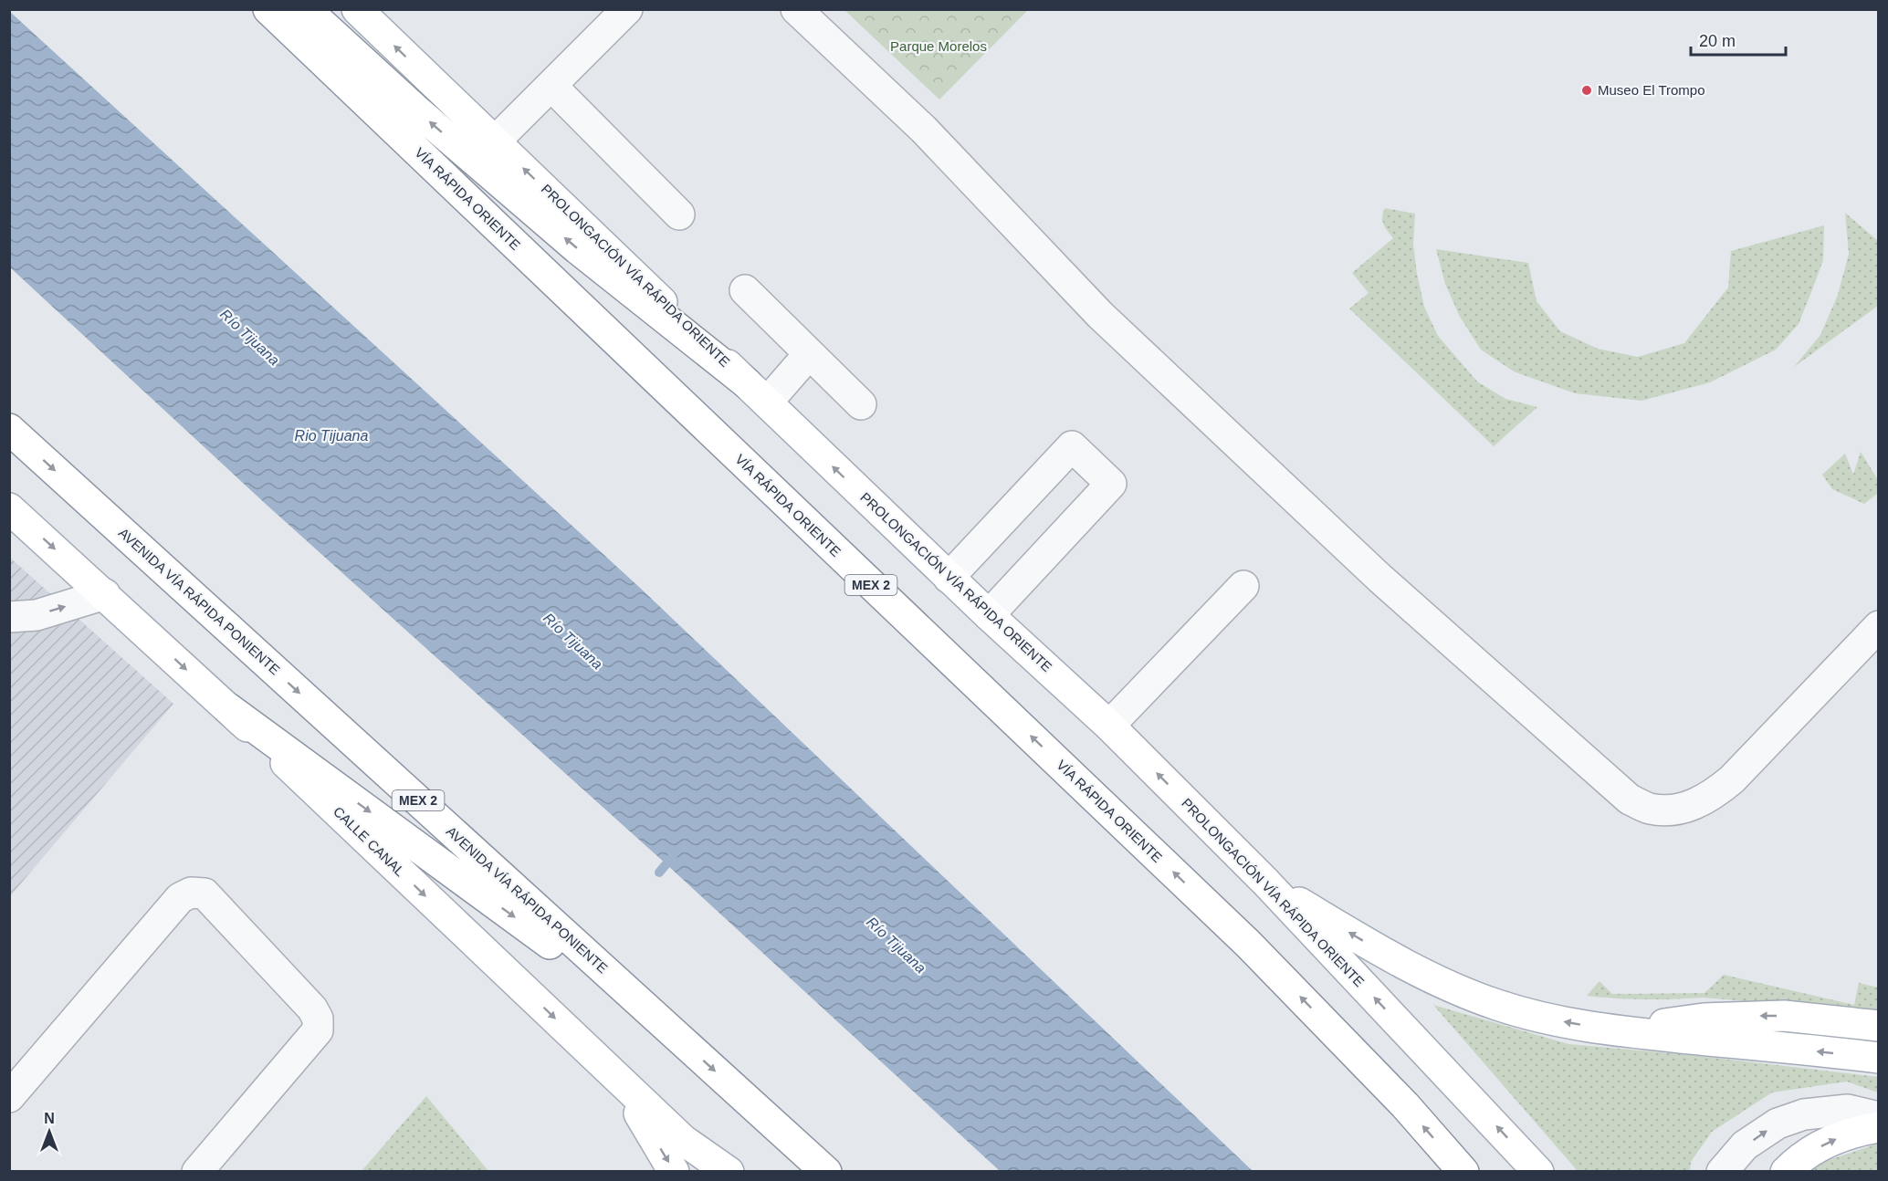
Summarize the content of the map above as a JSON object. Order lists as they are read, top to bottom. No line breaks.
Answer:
{"streets":{"main road":["VÍA RÁPIDA ORIENTE","PROLONGACIÓN VÍA RÁPIDA ORIENTE","MEX 2","AVENIDA VÍA RÁPIDA PONIENTE","CALLE CANAL"]},"water":["Río Tijuana","Rio Tijuana"],"parks":["Parque Morelos"],"places":["Museo El Trompo"],"scale_bar":"20 m","north":"top"}
